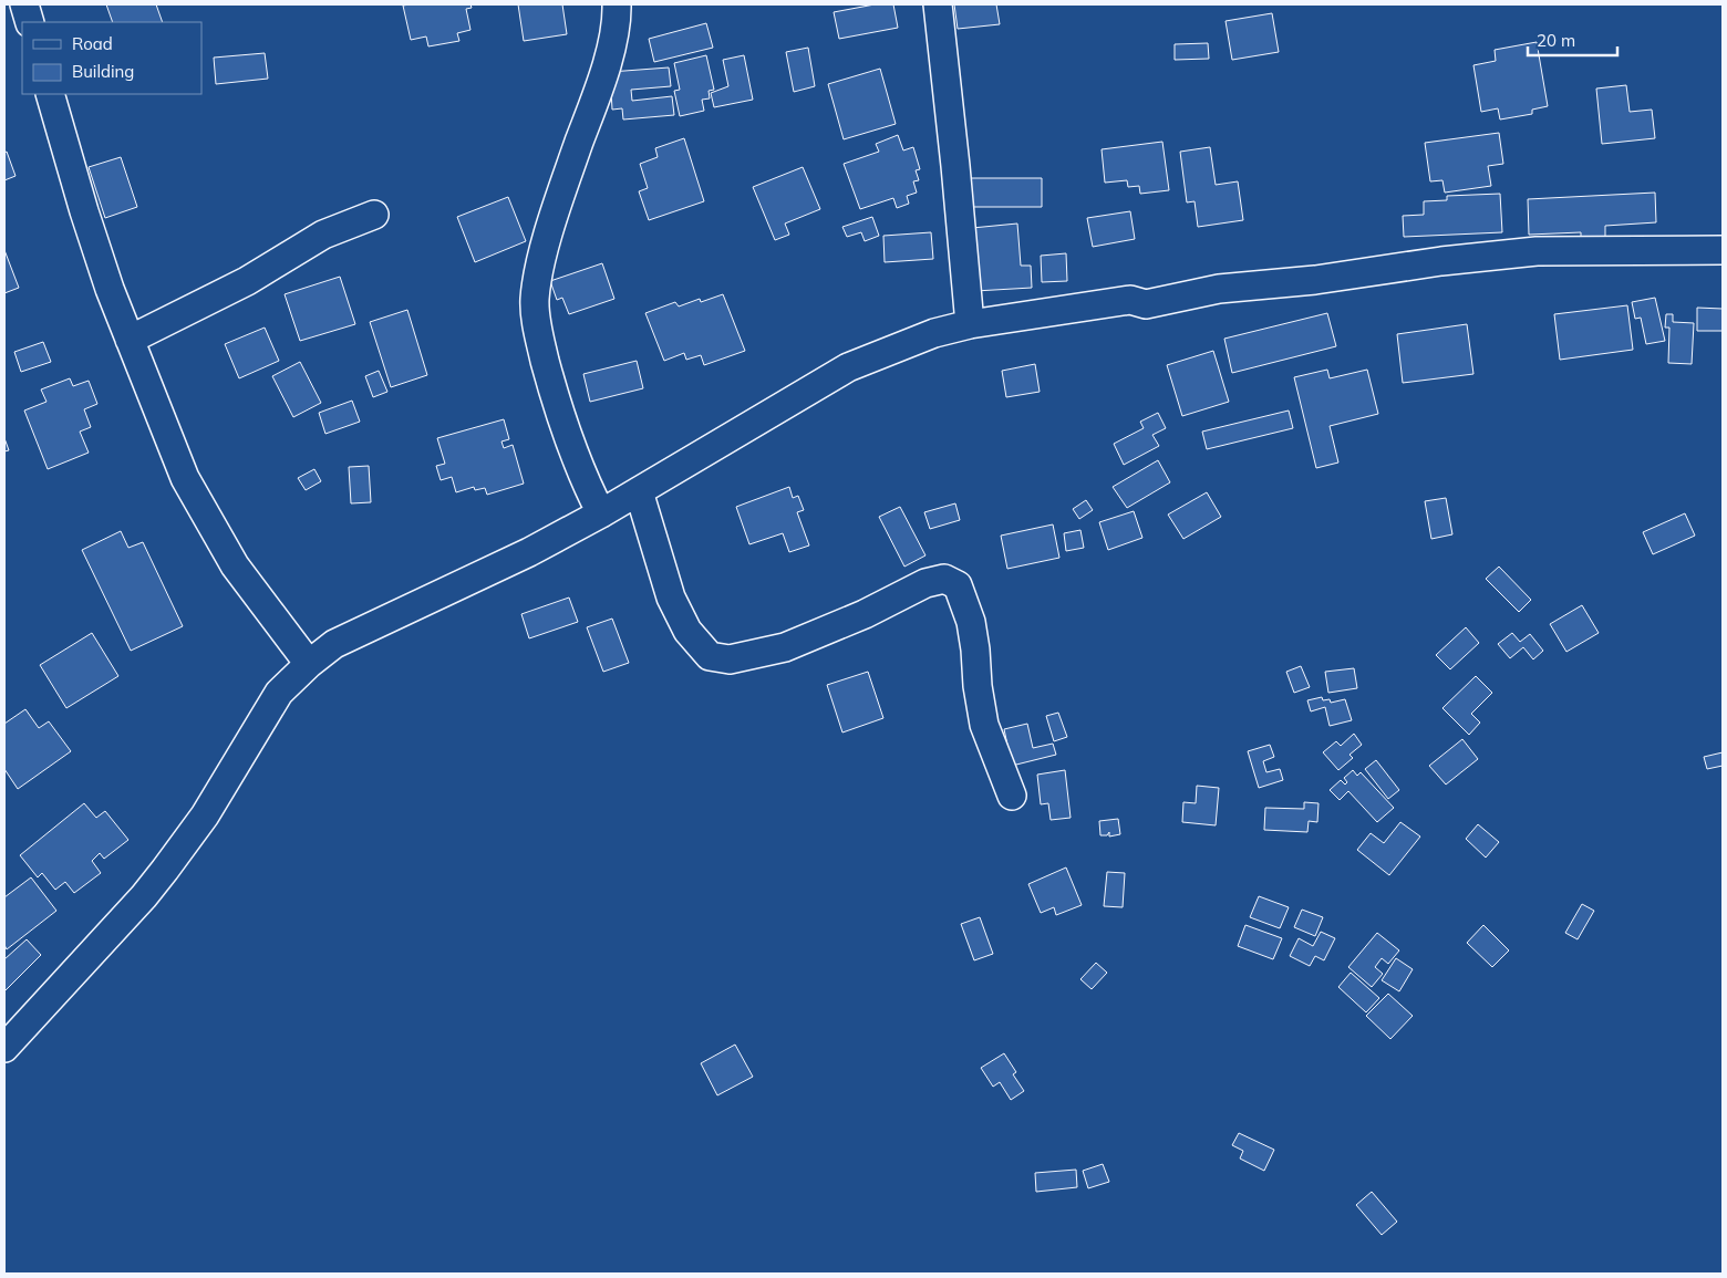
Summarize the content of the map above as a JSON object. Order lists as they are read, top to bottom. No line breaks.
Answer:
{"legend":["Road","Building"],"scale_bar":"20 m"}
